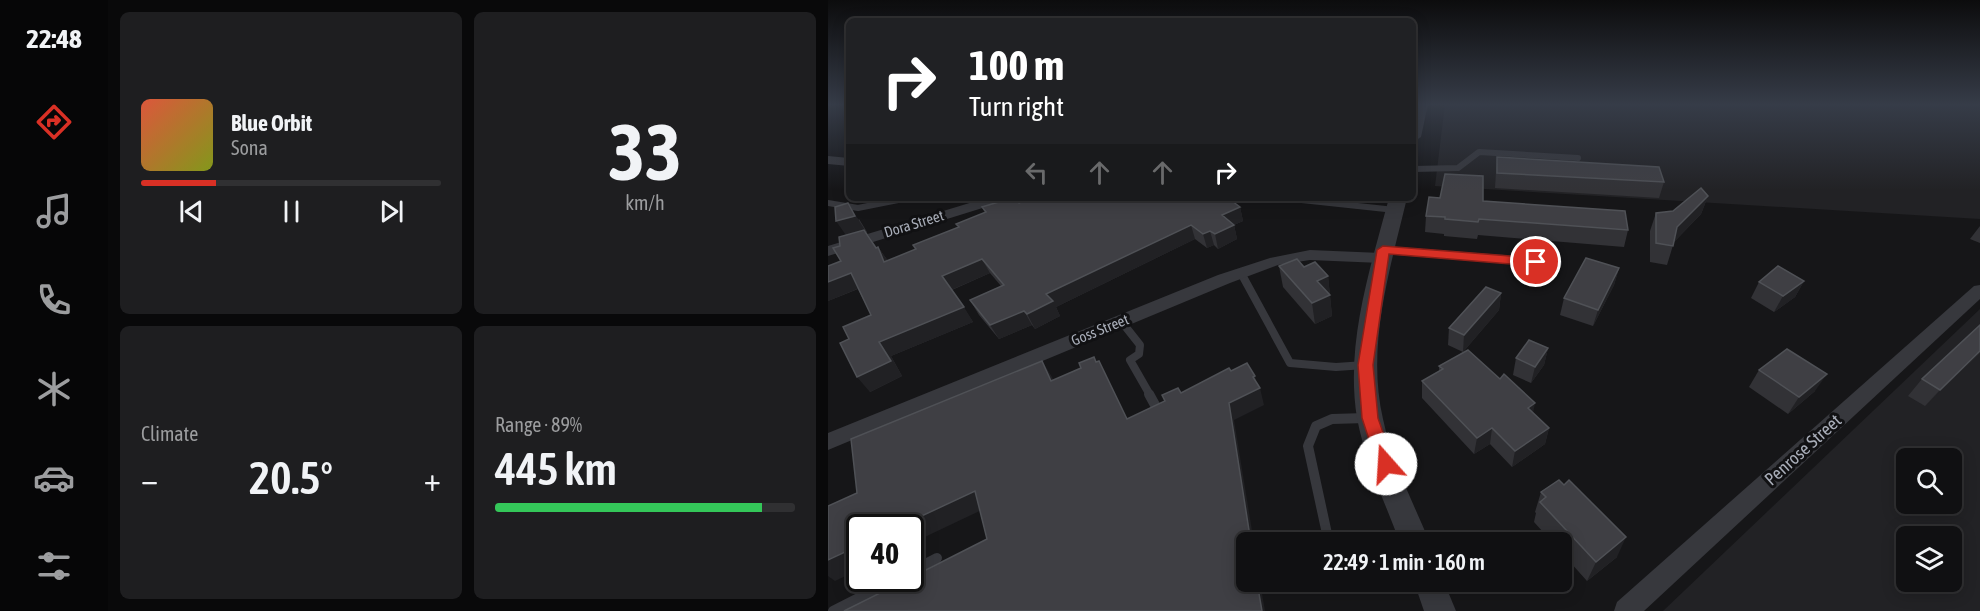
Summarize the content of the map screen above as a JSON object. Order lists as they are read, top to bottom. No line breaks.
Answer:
{"streets":{"street":["Dora Street","Goss Street","Penrose Street"]},"page":{"tabs":"22:48","tile":[["33","km/h"],"Climate",["Range · 89%","445 km"]],"turn":["100 m","Turn right"],"song":["Blue Orbit","Sona"],"heat":["−","20.5°","+"],"limit":"40","trip":"22:49 · 1 min · 160 m"}}
